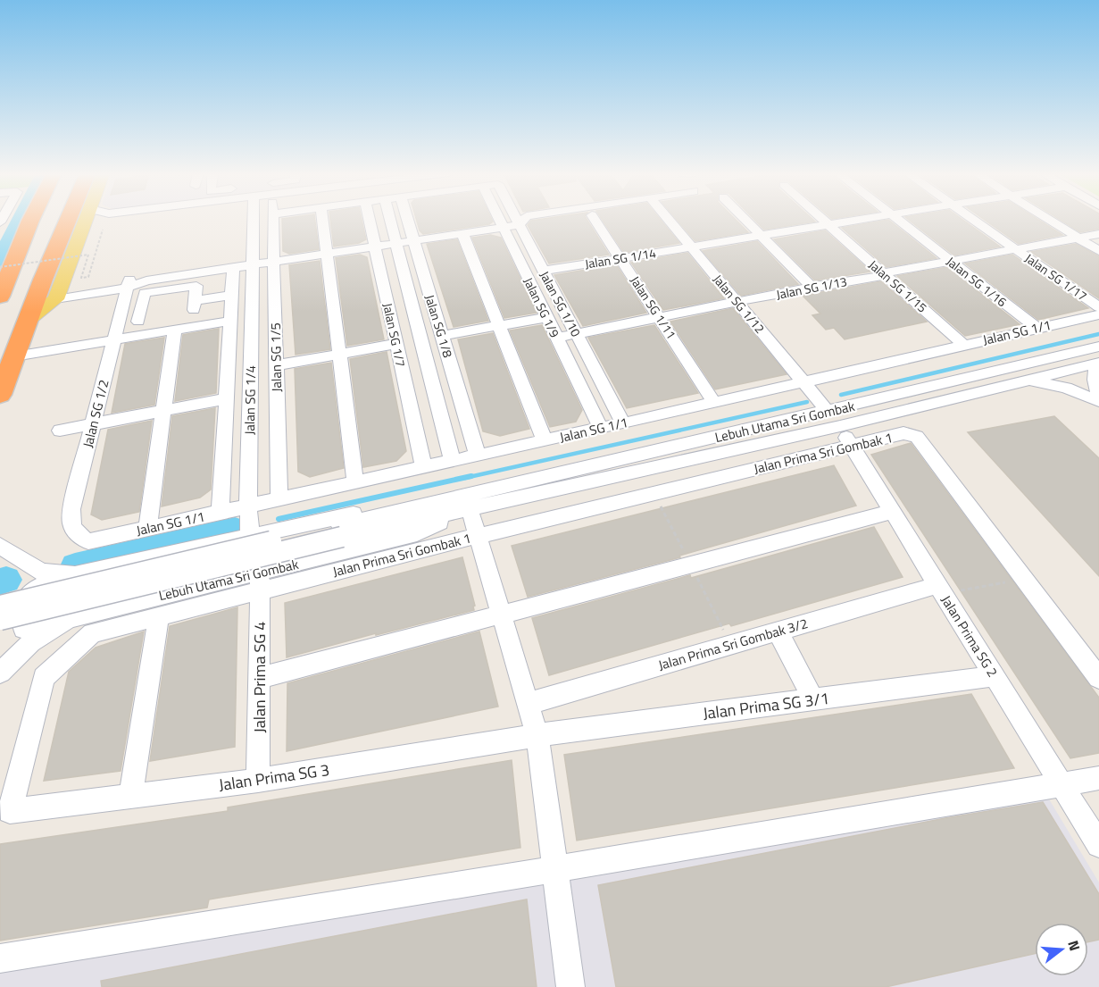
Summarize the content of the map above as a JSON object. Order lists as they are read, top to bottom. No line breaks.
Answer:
{"streets":{"street":["Jalan SG 1/14","Jalan SG 1/17","Jalan SG 1/16","Jalan SG 1/15","Jalan SG 1/13","Jalan SG 1/10","Jalan SG 1/12","Jalan SG 1/9","Jalan SG 1/11","Jalan SG 1/8","Jalan SG 1/1","Jalan SG 1/7","Jalan SG 1/5","Jalan SG 1/4","Jalan SG 1/2","Lebuh Utama Sri Gombak","Jalan Prima Sri Gombak 1","Jalan Prima SG 2","Jalan Prima Sri Gombak 3/2","Jalan Prima SG 4","Jalan Prima SG 3/1","Jalan Prima SG 3"]},"crossings":[["Jalan SG 1/14","Jalan SG 1/15"],["Jalan SG 1/14","Jalan SG 1/10"],["Jalan SG 1/14","Jalan SG 1/12"],["Jalan SG 1/14","Jalan SG 1/11"],["Jalan SG 1/17","Jalan SG 1/13"],["Jalan SG 1/16","Jalan SG 1/13"],["Jalan SG 1/16","Jalan SG 1/1"],["Jalan SG 1/15","Jalan SG 1/13"],["Jalan SG 1/15","Jalan SG 1/1"],["Jalan SG 1/13","Jalan SG 1/10"],["Jalan SG 1/13","Jalan SG 1/12"],["Jalan SG 1/13","Jalan SG 1/9"],["Jalan SG 1/13","Jalan SG 1/11"],["Jalan SG 1/10","Jalan SG 1/1"],["Jalan SG 1/12","Jalan SG 1/1"],["Jalan SG 1/12","Lebuh Utama Sri Gombak"],["Jalan SG 1/9","Jalan SG 1/1"],["Jalan SG 1/11","Jalan SG 1/1"],["Jalan SG 1/8","Jalan SG 1/1"],["Jalan SG 1/1","Jalan SG 1/7"],["Jalan SG 1/1","Jalan SG 1/5"],["Jalan SG 1/1","Jalan SG 1/4"],["Jalan SG 1/1","Jalan SG 1/2"],["Jalan SG 1/4","Lebuh Utama Sri Gombak"],["Lebuh Utama Sri Gombak","Jalan Prima Sri Gombak 1"],["Lebuh Utama Sri Gombak","Jalan Prima SG 2"],["Lebuh Utama Sri Gombak","Jalan Prima SG 4"],["Jalan Prima Sri Gombak 1","Jalan Prima SG 2"],["Jalan Prima Sri Gombak 1","Jalan Prima SG 4"],["Jalan Prima Sri Gombak 1","Jalan Prima SG 3"],["Jalan Prima SG 2","Jalan Prima Sri Gombak 3/2"],["Jalan Prima SG 2","Jalan Prima SG 3/1"],["Jalan Prima SG 4","Jalan Prima SG 3"],["Jalan Prima SG 3/1","Jalan Prima SG 3"]],"north":"right"}
